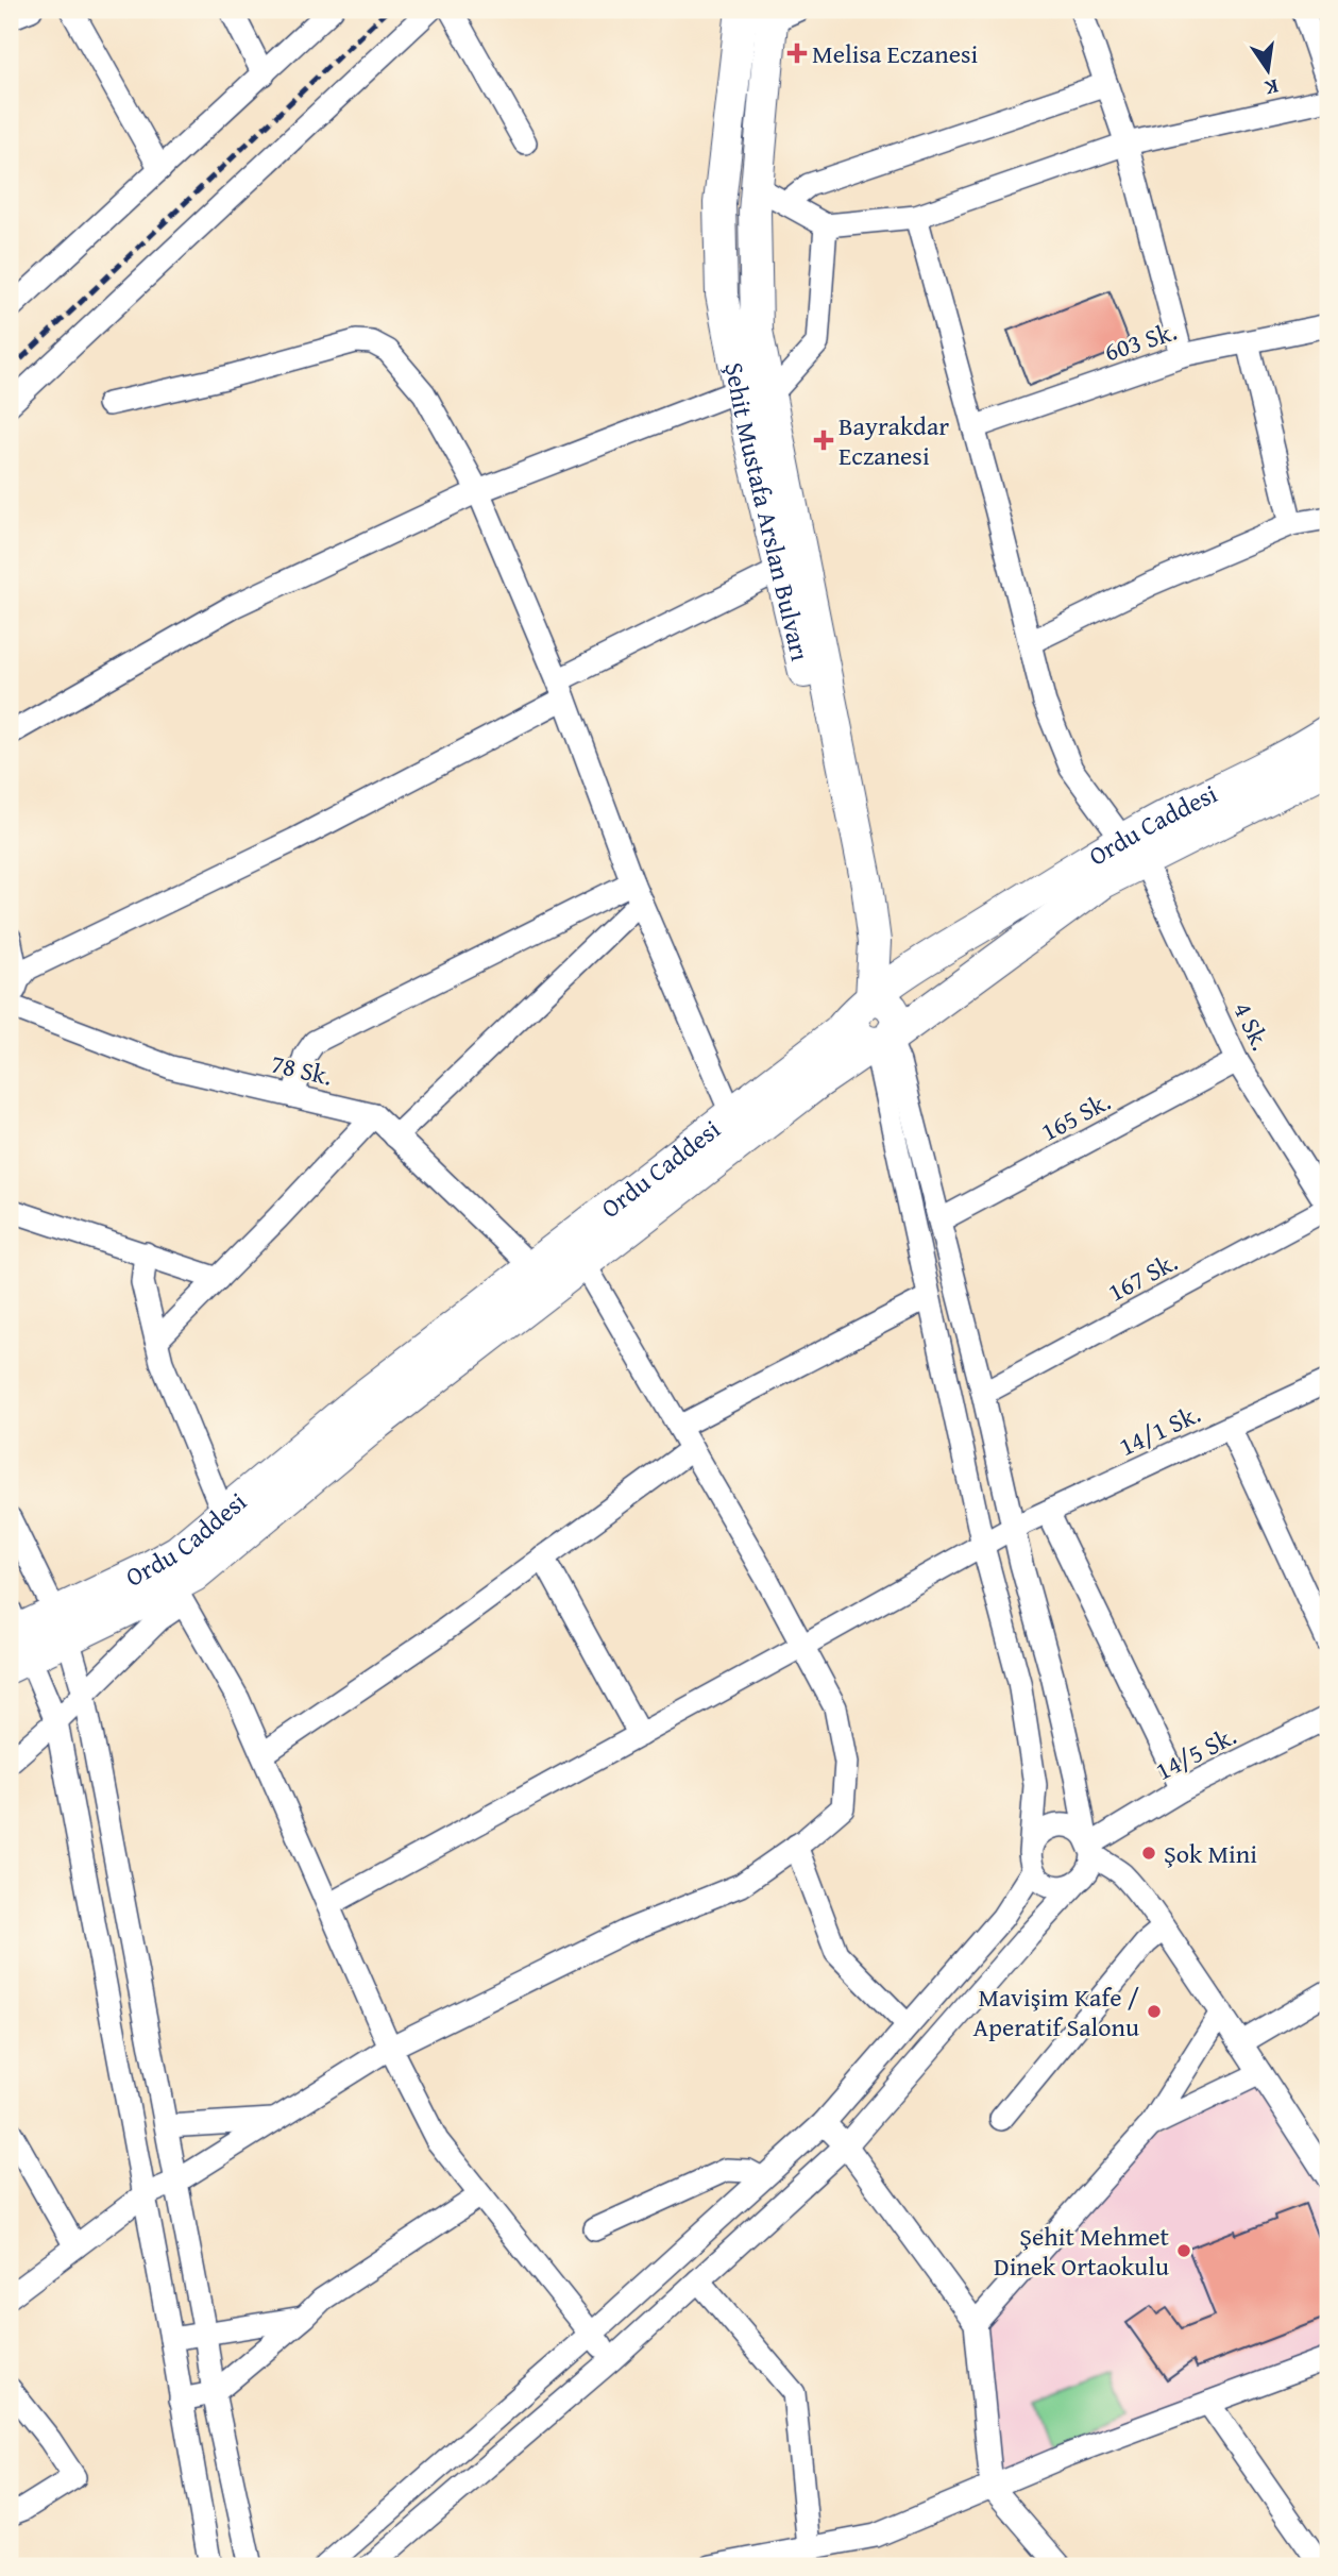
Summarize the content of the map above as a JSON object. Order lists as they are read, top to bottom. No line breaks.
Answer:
{"streets":{"main road":["Şehit Mustafa Arslan Bulvarı","Ordu Caddesi"],"street":["603 Sk.","4 Sk.","78 Sk.","165 Sk.","167 Sk.","14/1 Sk.","14/5 Sk."]},"crossings":[["603 Sk.","4 Sk."],["Şehit Mustafa Arslan Bulvarı","Ordu Caddesi"],["Ordu Caddesi","4 Sk."],["4 Sk.","165 Sk."],["4 Sk.","167 Sk."]],"places":{"health":["Melisa Eczanesi","Bayrakdar Eczanesi"],"other":["Şok Mini","Mavişim Kafe / Aperatif Salonu","Şehit Mehmet Dinek Ortaokulu"]},"north":"bottom"}
